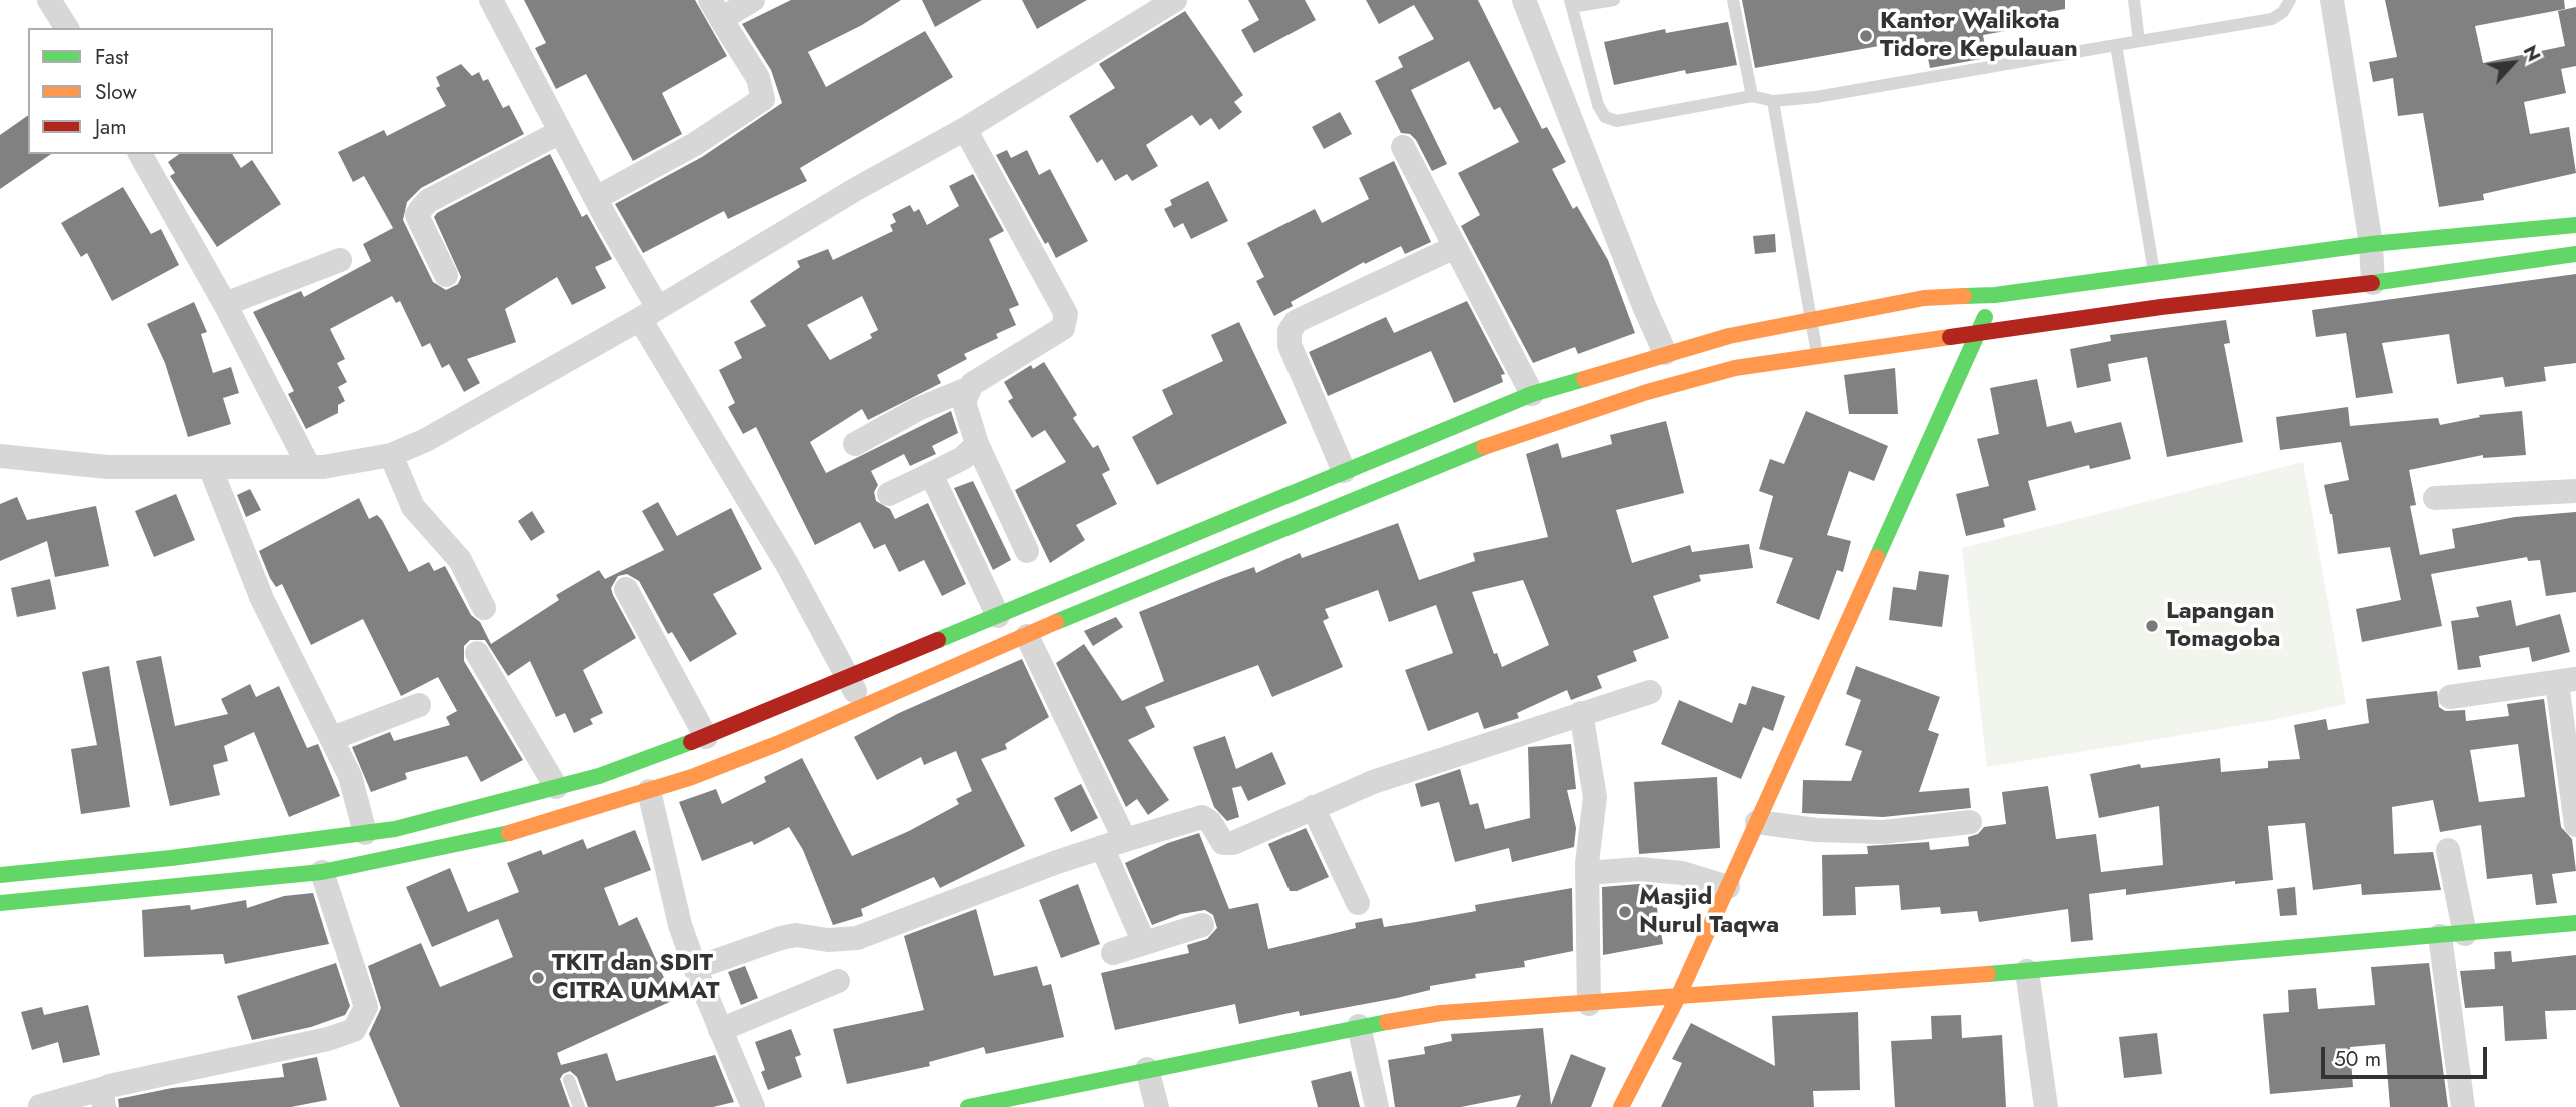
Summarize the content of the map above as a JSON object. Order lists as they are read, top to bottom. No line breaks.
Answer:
{"places":["Kantor Walikota Tidore Kepulauan","Lapangan Tomagoba","Masjid Nurul Taqwa","TKIT dan SDIT CITRA UMMAT"],"legend":["Fast","Slow","Jam"],"scale_bar":"50 m","north":"top right"}
